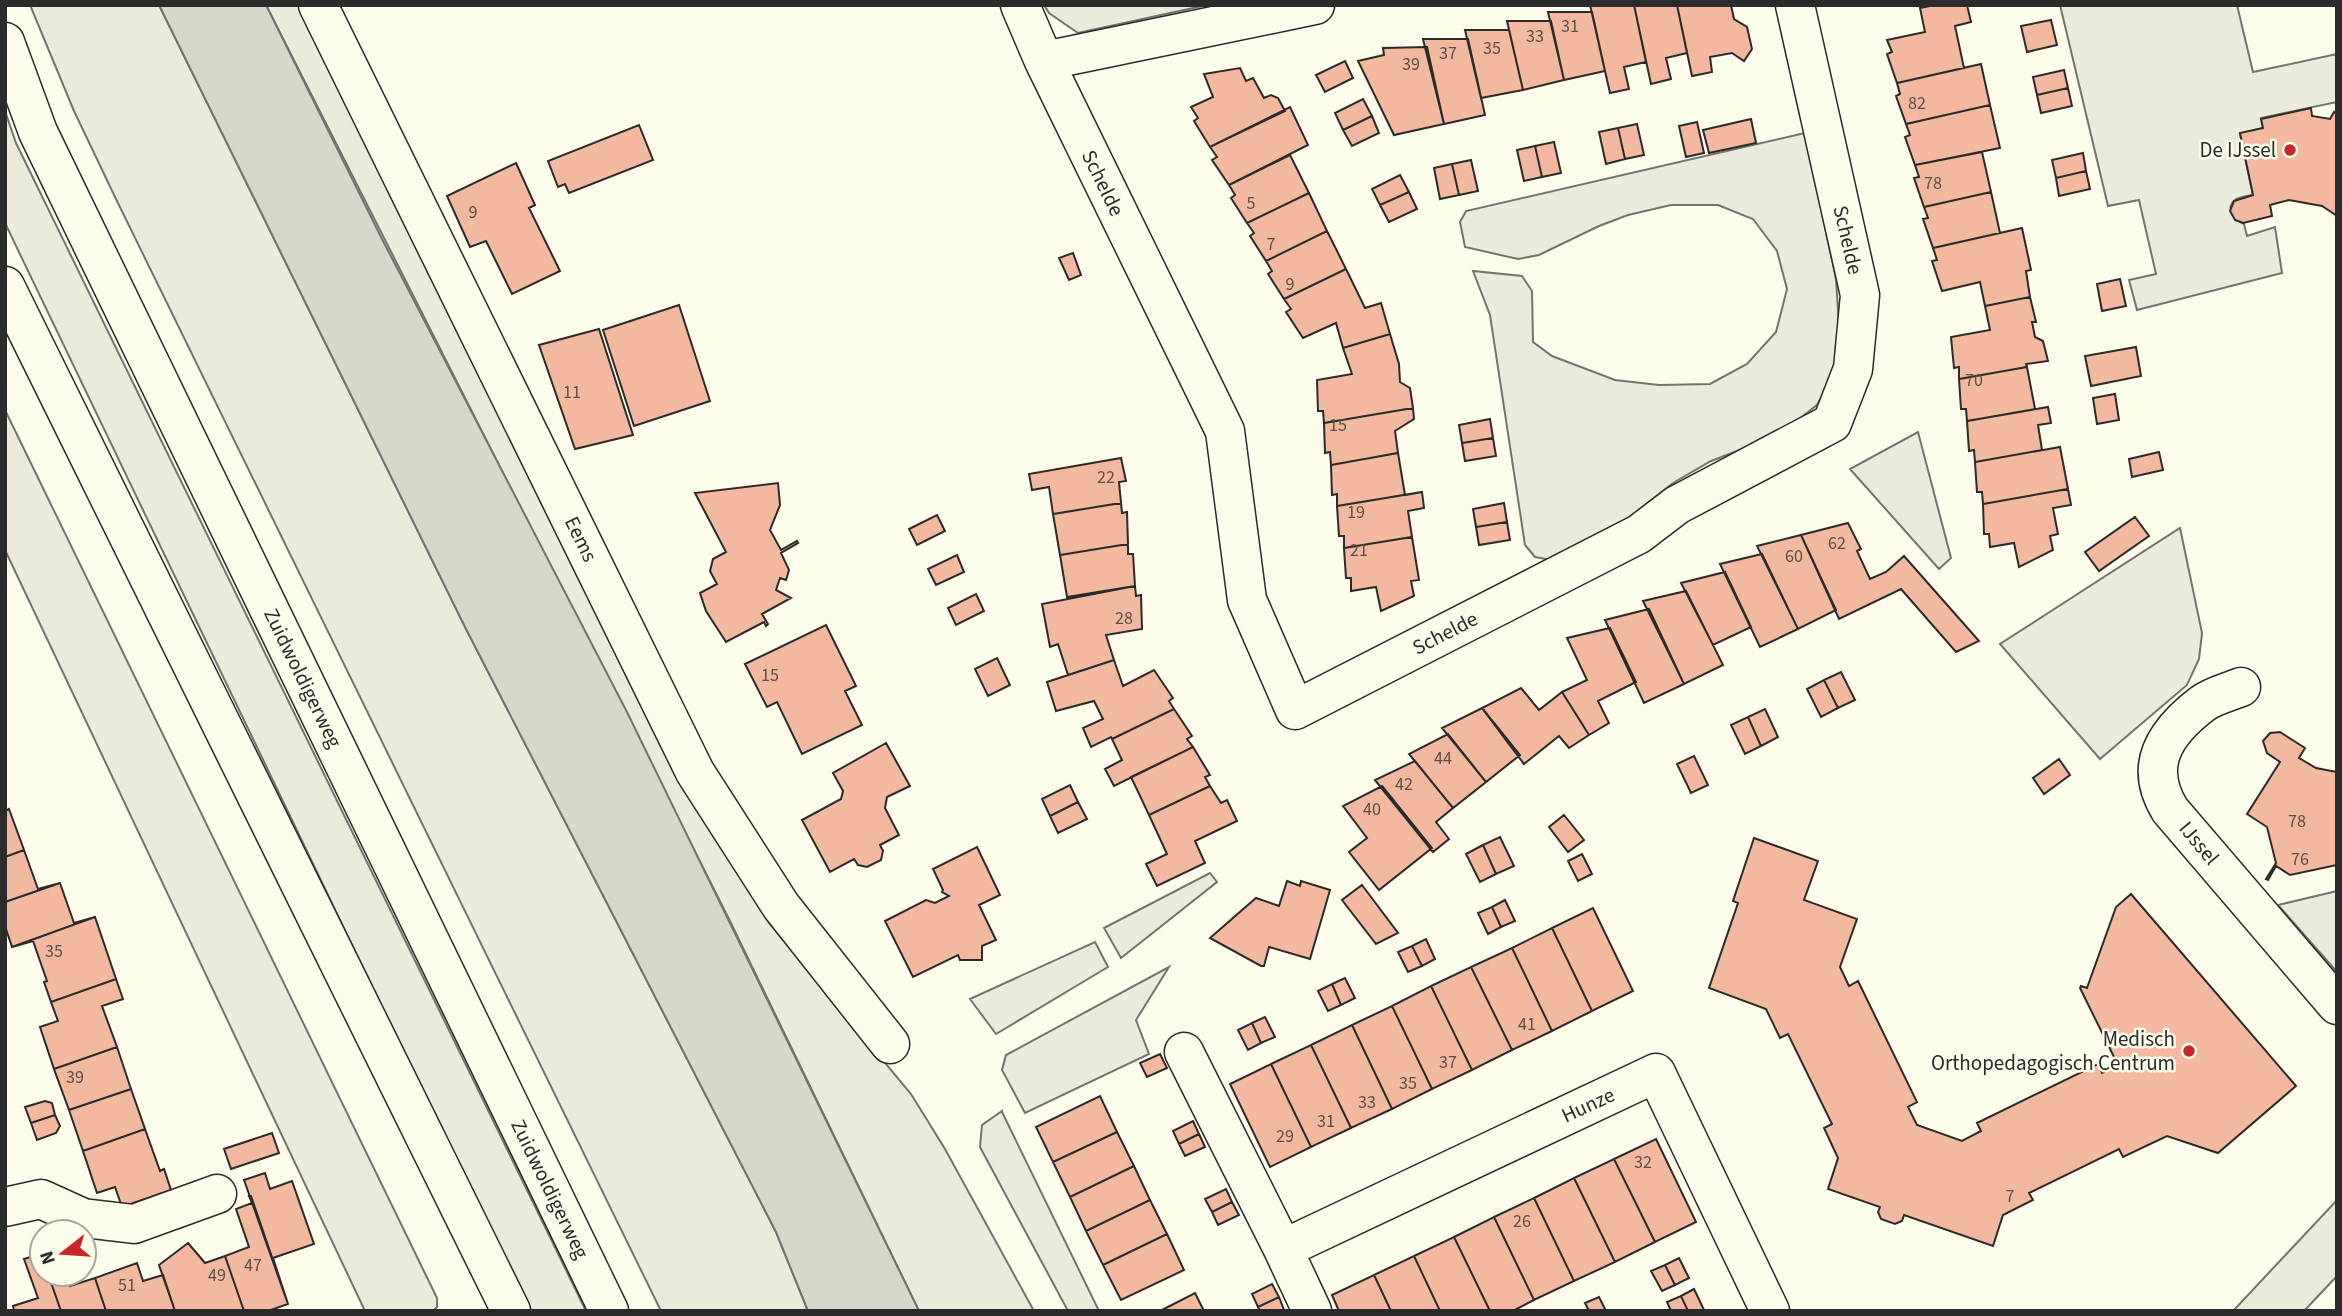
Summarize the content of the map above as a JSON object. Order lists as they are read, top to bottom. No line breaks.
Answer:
{"streets":{"street":["Schelde","Eems","Zuidwoldigerweg","IJssel","Hunze"]},"places":["De IJssel","Medisch Orthopedagogisch Centrum"],"house_numbers":["31","33","35","37","39","82","78","5","9","7","9","70","11","15","22","19","62","21","60","28","15","44","42","40","78","76","35","41","37","39","35","33","31","29","32","7","26","47","49","51"],"north":"left"}
